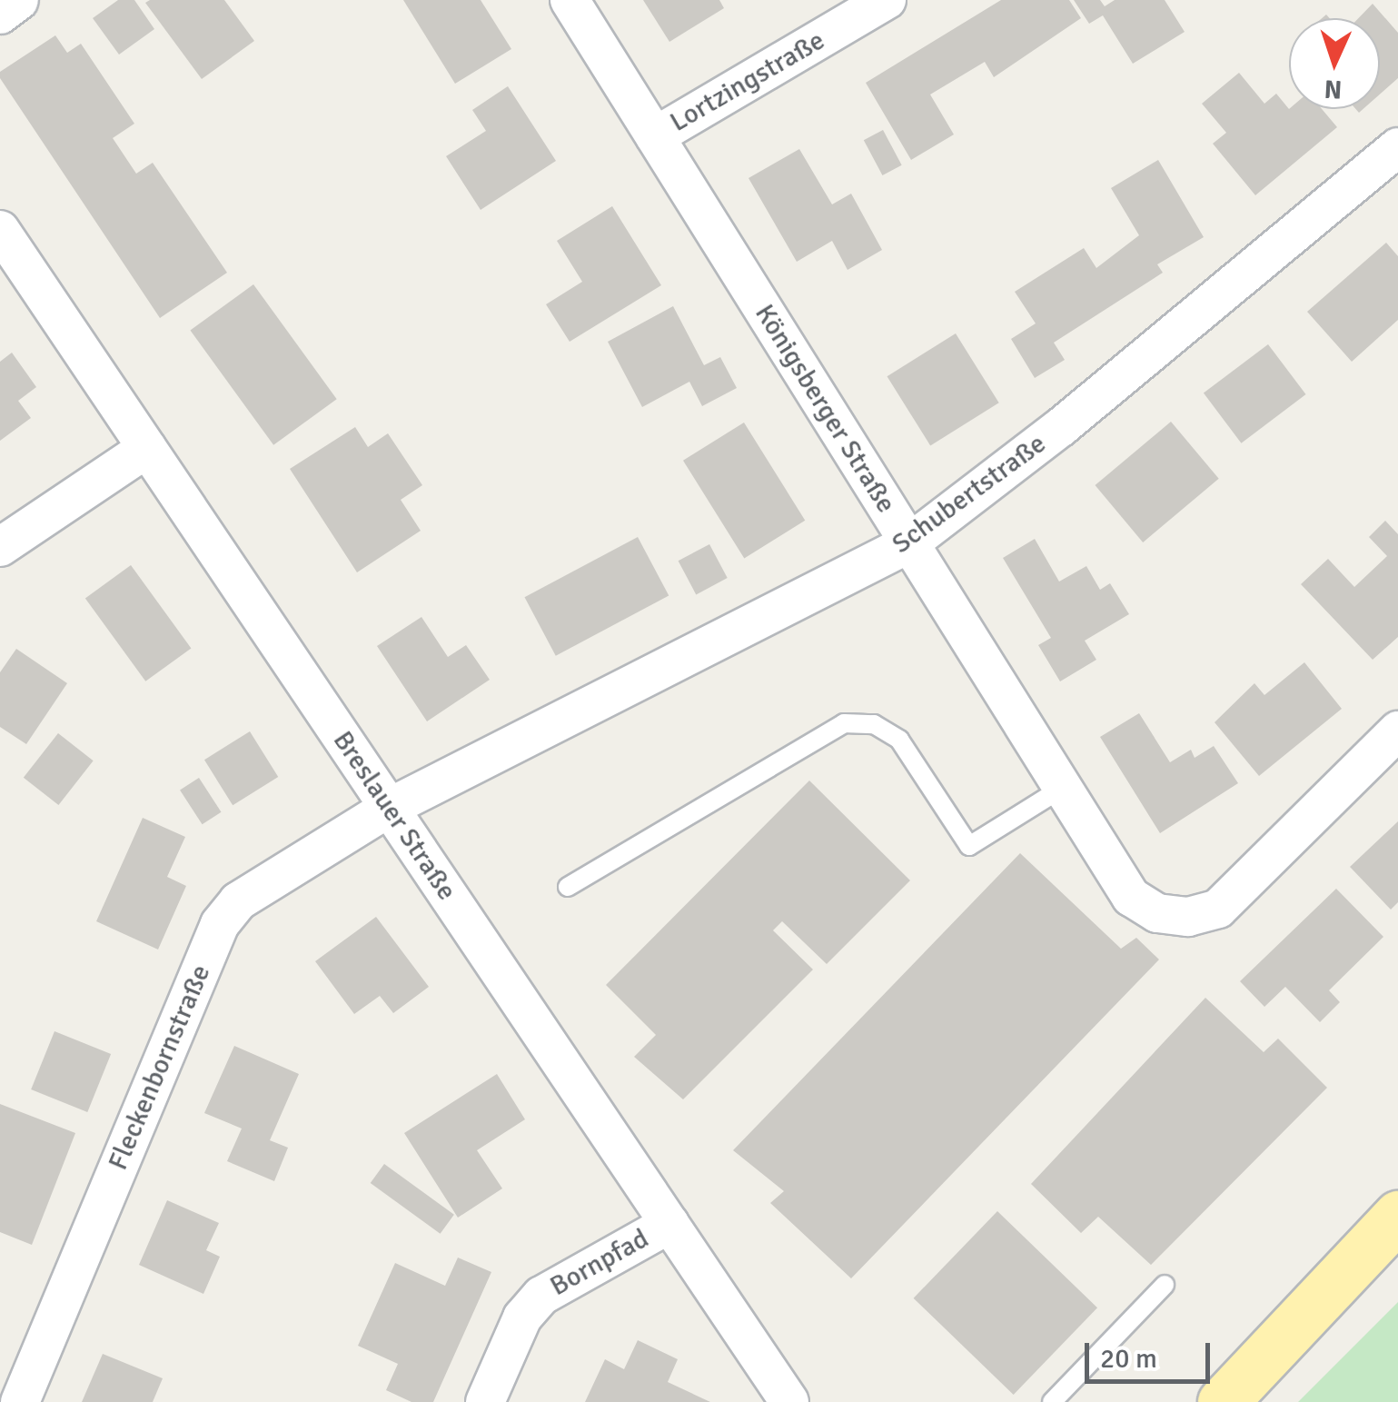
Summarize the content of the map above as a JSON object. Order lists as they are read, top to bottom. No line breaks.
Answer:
{"streets":{"street":["Lortzingstraße","Königsberger Straße","Schubertstraße","Breslauer Straße","Fleckenbornstraße","Bornpfad"]},"crossings":[["Lortzingstraße","Königsberger Straße"],["Königsberger Straße","Schubertstraße"],["Schubertstraße","Breslauer Straße"],["Schubertstraße","Fleckenbornstraße"],["Breslauer Straße","Fleckenbornstraße"],["Breslauer Straße","Bornpfad"]],"scale_bar":"20 m","north":"bottom"}
